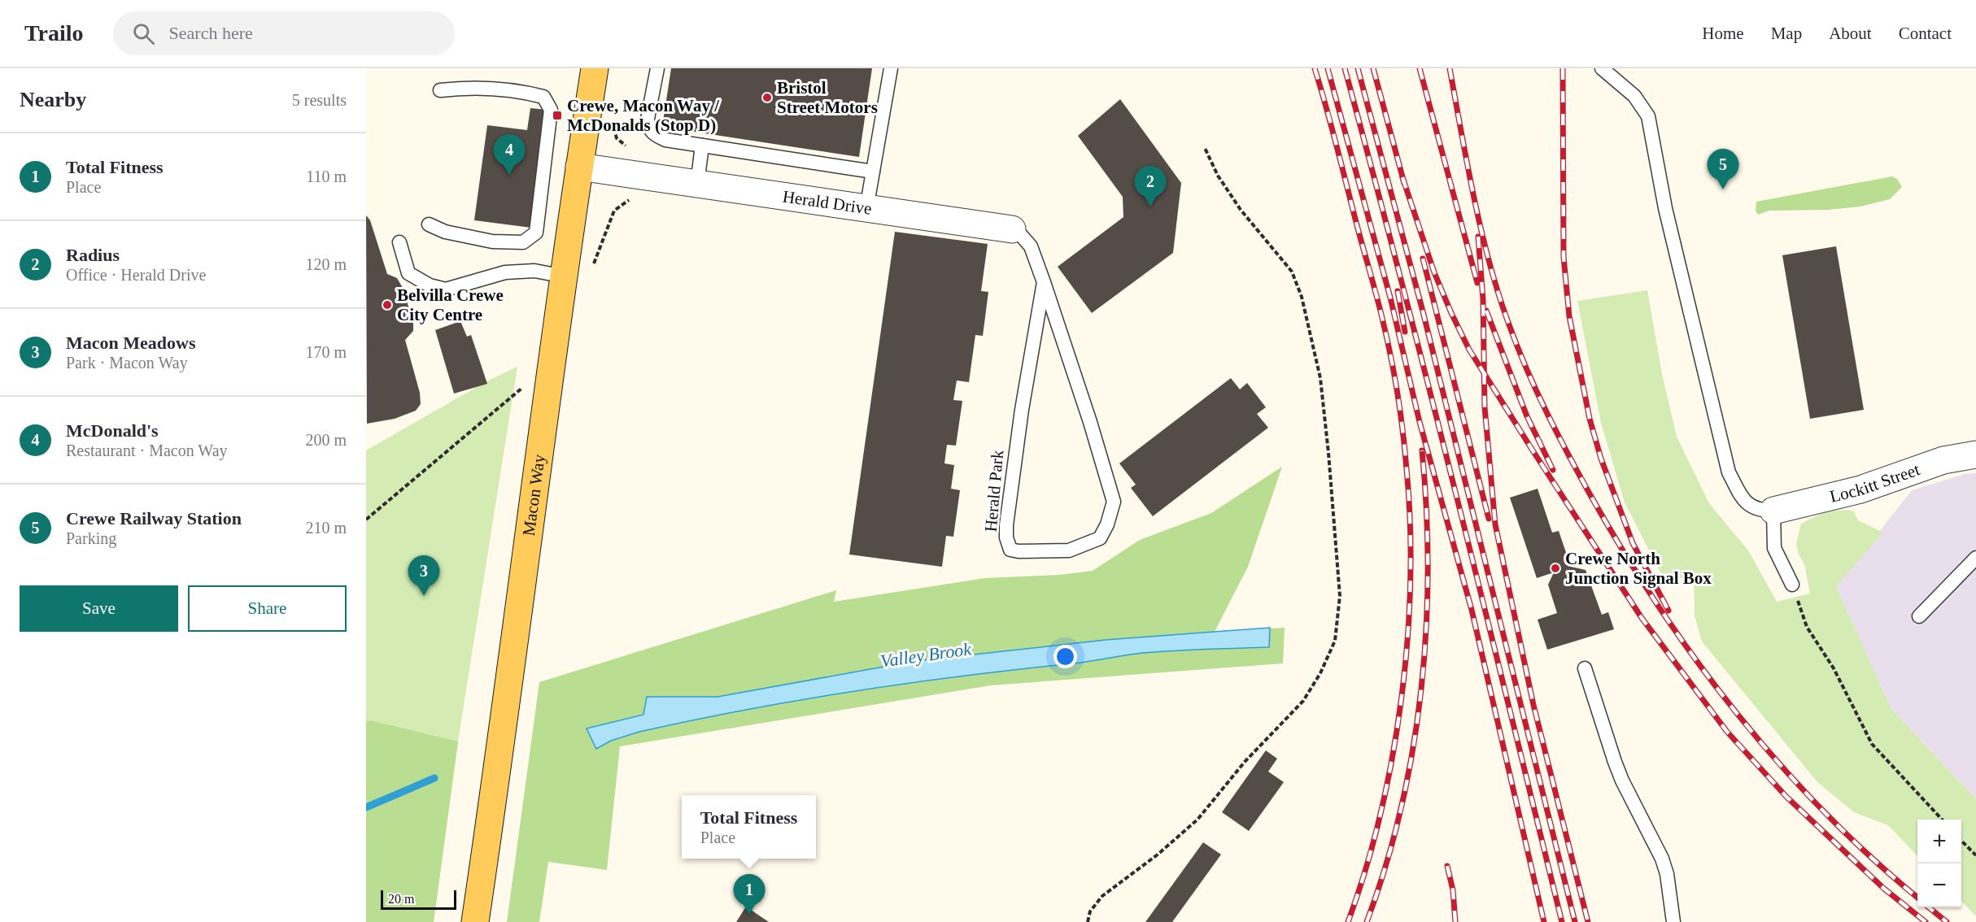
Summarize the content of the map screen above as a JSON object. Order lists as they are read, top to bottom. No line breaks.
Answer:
{"streets":{"main road":["Macon Way"],"street":["Herald Drive","Lockitt Street"],"lane":["Herald Park"]},"crossings":[["Herald Drive","Herald Park"],["Herald Drive","Macon Way"]],"water":["Valley Brook"],"places":{"other":["Bristol Street Motors","Belvilla Crewe City Centre","Crewe North Junction Signal Box"],"transit":["Crewe, Macon Way / McDonalds (Stop D)"]},"scale_bar":"20 m","page":{"header":"Trailo","search":"Search here","nav":["Home","Map","About","Contact"],"heading":["Nearby","5 results"],"list":[{"mark":"1","name":"Total Fitness","note":"Place","value":"110 m"},{"mark":"2","name":"Radius","note":"Office · Herald Drive","value":"120 m"},{"mark":"3","name":"Macon Meadows","note":"Park · Macon Way","value":"170 m"},{"mark":"4","name":"McDonald's","note":"Restaurant · Macon Way","value":"200 m"},{"mark":"5","name":"Crewe Railway Station","note":"Parking","value":"210 m"}],"pins":["4","5","2","3","1"],"buttons":["Save","Share"],"popup":["Total Fitness","Place"],"map_buttons":["+","−"],"scale":"20 m"}}
